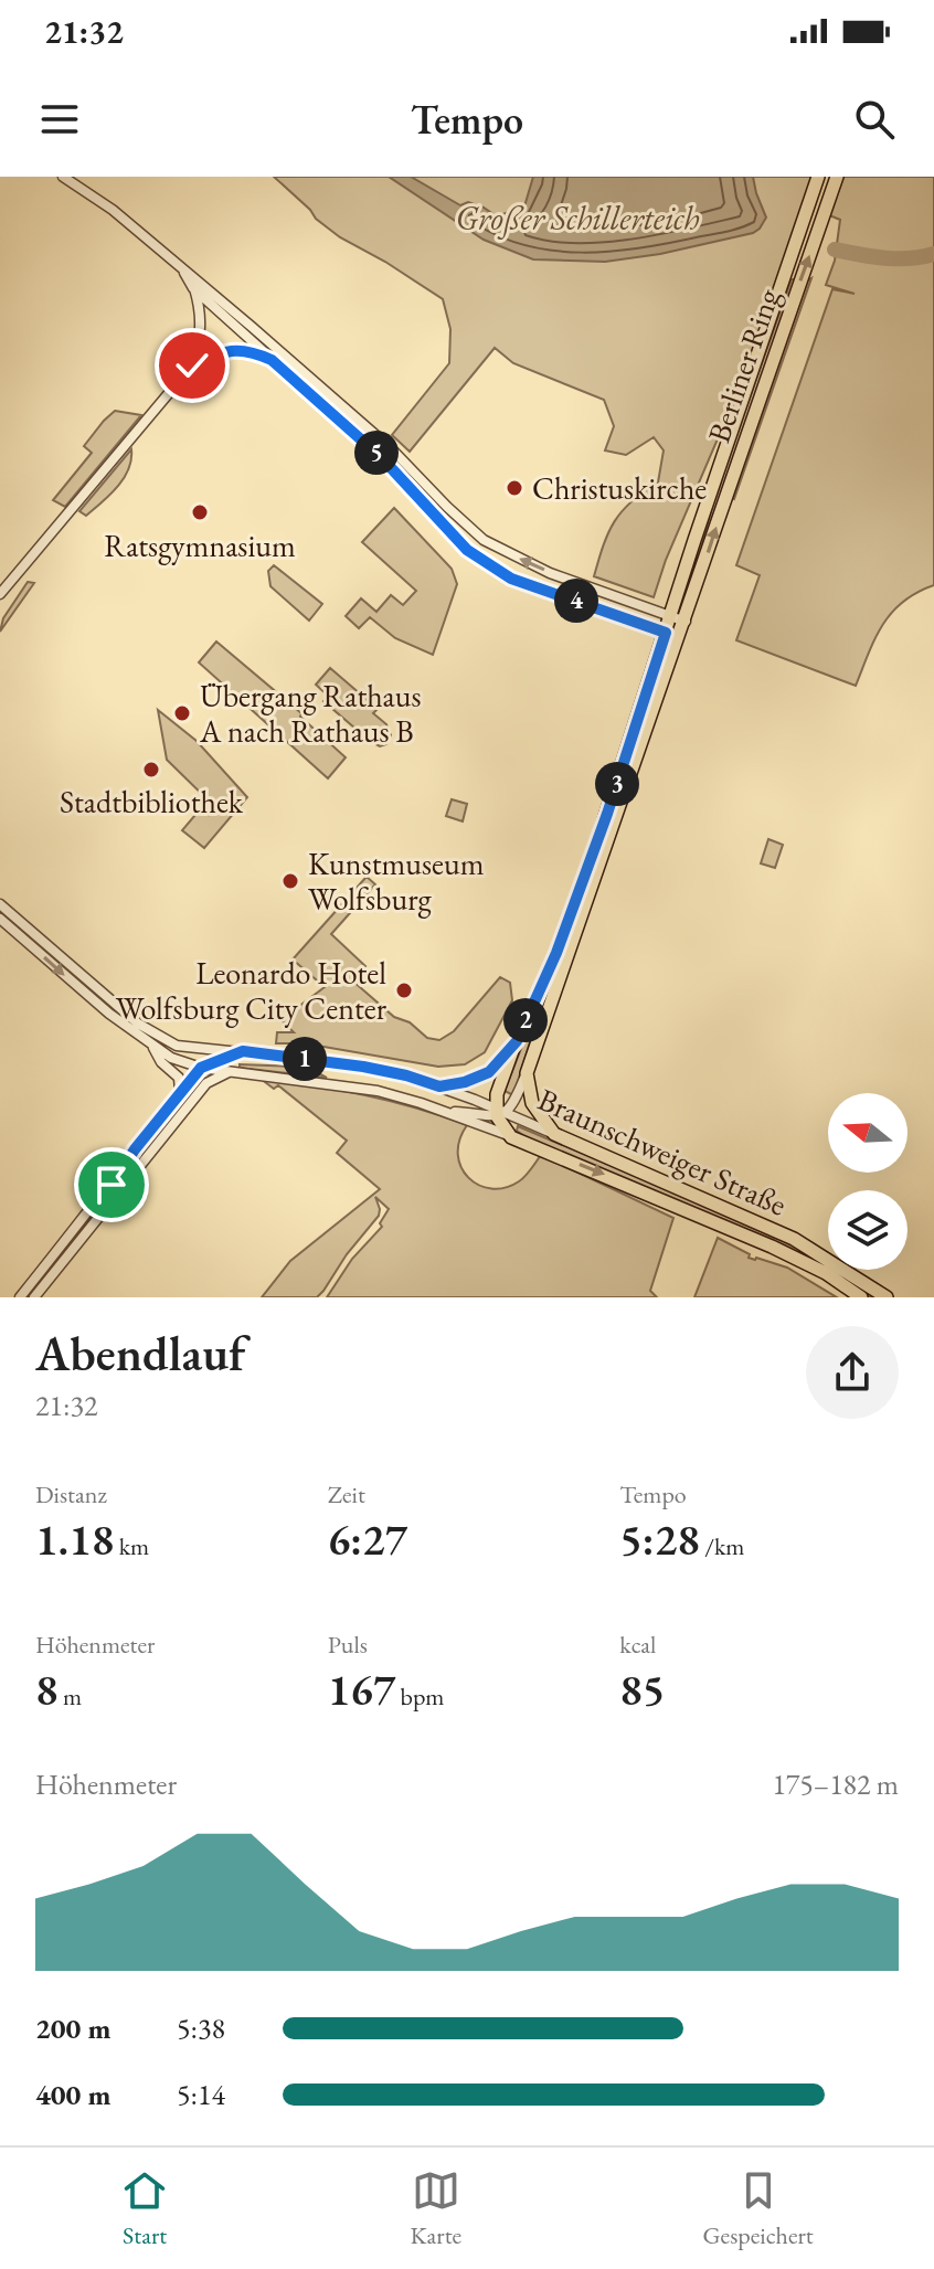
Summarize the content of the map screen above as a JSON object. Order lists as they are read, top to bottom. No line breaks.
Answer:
{"streets":{"main road":["Berliner Ring","Braunschweiger Straße"]},"crossings":[["Berliner Ring","Braunschweiger Straße"]],"water":["Großer Schillerteich"],"places":["Christuskirche","Ratsgymnasium","Übergang Rathaus A nach Rathaus B","Stadtbibliothek","Kunstmuseum Wolfsburg","Leonardo Hotel Wolfsburg City Center"],"north":"left","page":{"status":"21:32","header":"Tempo","pins":["5","4","3","2","1"],"heading":["Abendlauf","21:32"],"stats":[["Distanz","1.18 km"],["Zeit","6:27"],["Tempo","5:28 /km"],["Höhenmeter","8 m"],["Puls","167 bpm"],["kcal","85"]],"chart":["Höhenmeter","175–182 m"],"list":[{"name":"200 m","note":"5:38"},{"name":"400 m","note":"5:14"}],"tabs":["Start","Karte","Gespeichert"]}}
